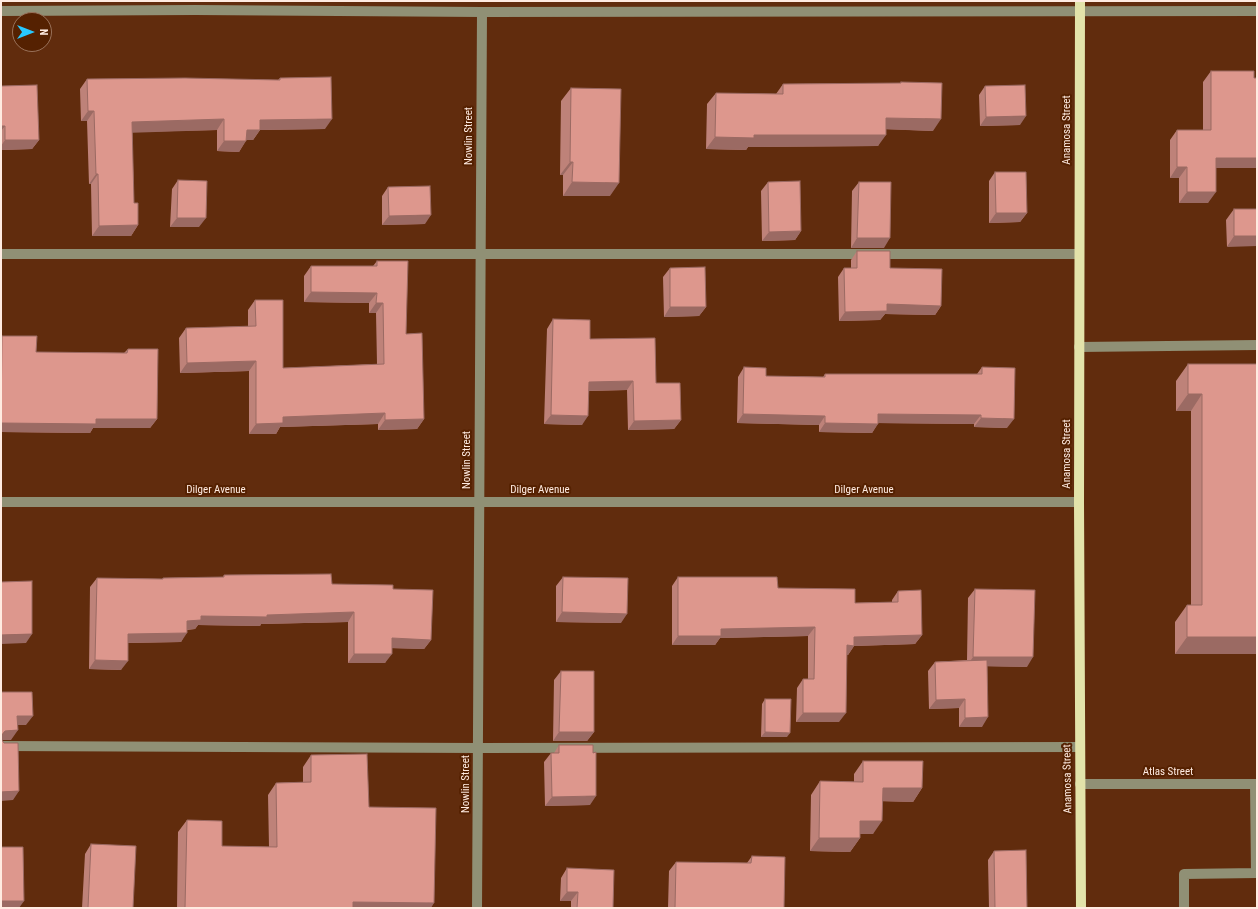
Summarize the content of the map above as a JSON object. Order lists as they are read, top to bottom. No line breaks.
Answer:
{"streets":{"main road":["Anamosa Street"],"street":["Nowlin Street","Dilger Avenue","Atlas Street"]},"crossings":[["Anamosa Street","Dilger Avenue"],["Anamosa Street","Atlas Street"],["Nowlin Street","Dilger Avenue"]],"north":"right"}
